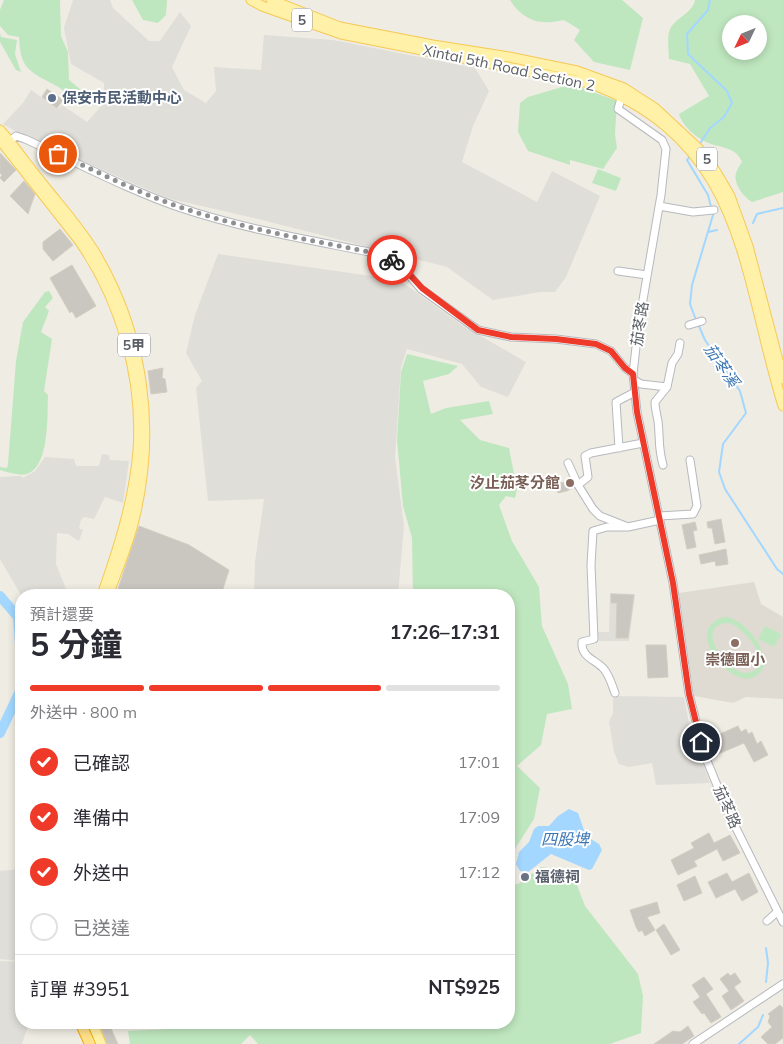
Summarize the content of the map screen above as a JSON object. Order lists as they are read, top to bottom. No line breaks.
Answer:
{"streets":{"main road":["5","Xintai 5th Road Section 2","5甲"],"street":["茄苳路"]},"crossings":[["Xintai 5th Road Section 2","茄苳路"]],"water":["茄苳溪","四股埤"],"places":["保安市民活動中心","汐止茄苳分館","崇德國小","福德祠"],"north":"bottom left","page":{"heading":["5 分鐘","預計還要","17:26–17:31"],"panel":["訂單 #3951","NT$925"],"bar":"外送中 · 800 m","list":[["已確認","17:01"],["準備中","17:09"],["外送中","17:12"],"已送達"]}}
